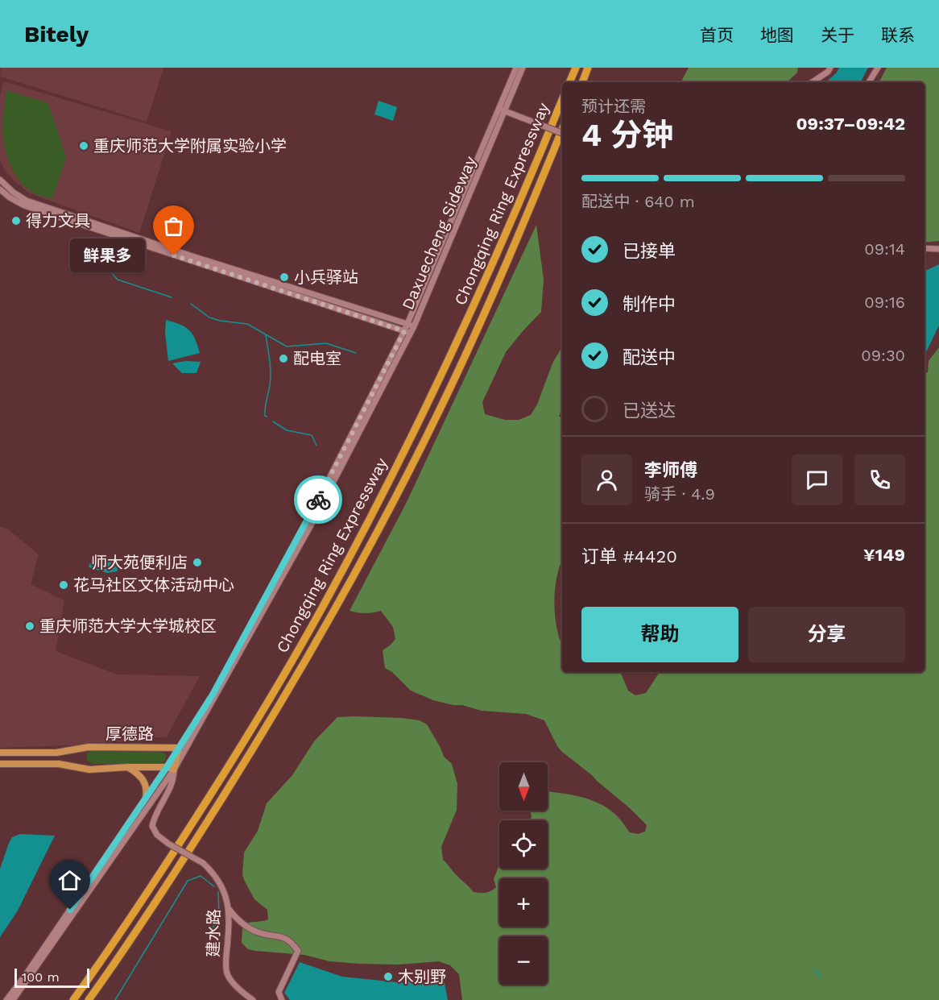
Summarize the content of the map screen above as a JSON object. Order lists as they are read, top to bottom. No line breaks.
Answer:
{"streets":{"highway":["Chongqing Ring Expressway"],"main road":["厚德路"],"street":["Daxuecheng Sideway","建水路"]},"crossings":[["Daxuecheng Sideway","厚德路"],["Daxuecheng Sideway","建水路"],["厚德路","建水路"]],"places":["重庆师范大学附属实验小学","得力文具","鲜果多","小兵驿站","配电室","师大苑便利店","花马社区文体活动中心","重庆师范大学大学城校区","木别野"],"scale_bar":"100 m","north":"bottom","page":{"header":"Bitely","nav":["首页","地图","关于","联系"],"heading":["4 分钟","预计还需","09:37–09:42"],"panel":["李师傅","骑手 · 4.9","订单 #4420","¥149"],"bar":"配送中 · 640 m","list":[["已接单","09:14"],["制作中","09:16"],["配送中","09:30"],"已送达"],"bubble":"鲜果多","buttons":["帮助","分享"],"map_buttons":["+","−"],"scale":"100 m"}}
